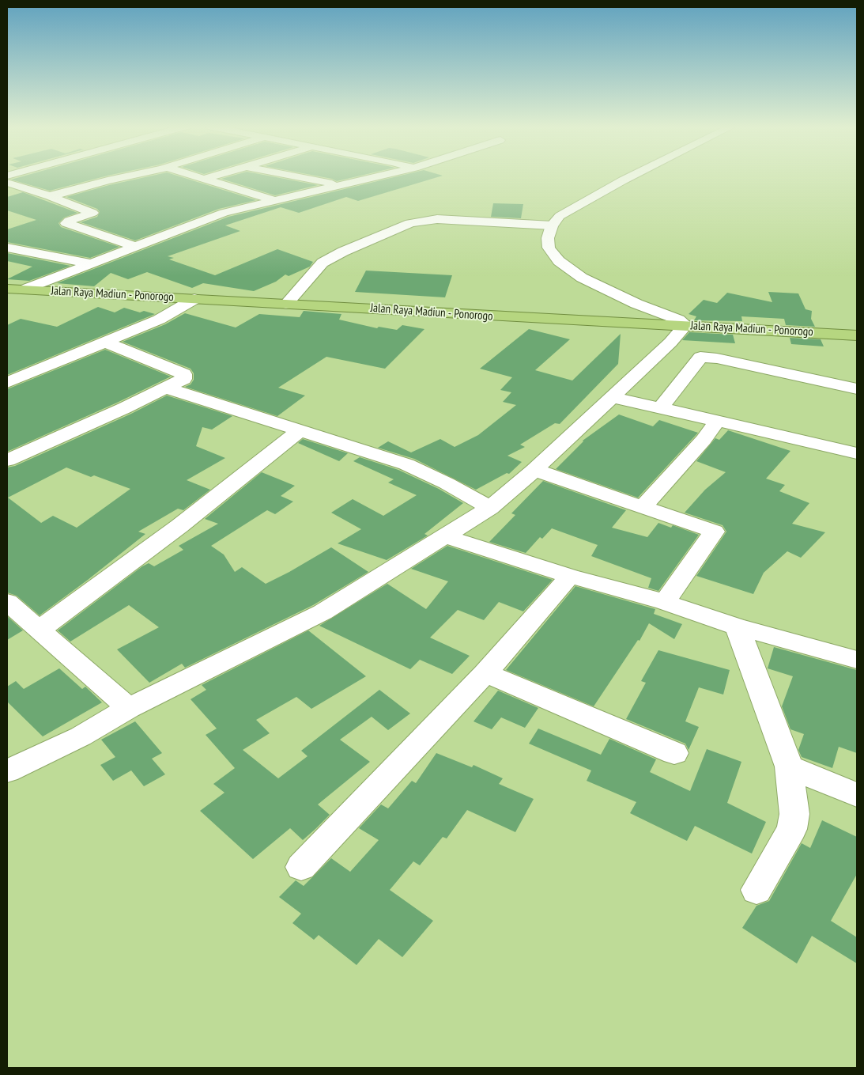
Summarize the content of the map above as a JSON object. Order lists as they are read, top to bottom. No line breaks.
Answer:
{"streets":{"highway":["Jalan Raya Madiun - Ponorogo"]}}
